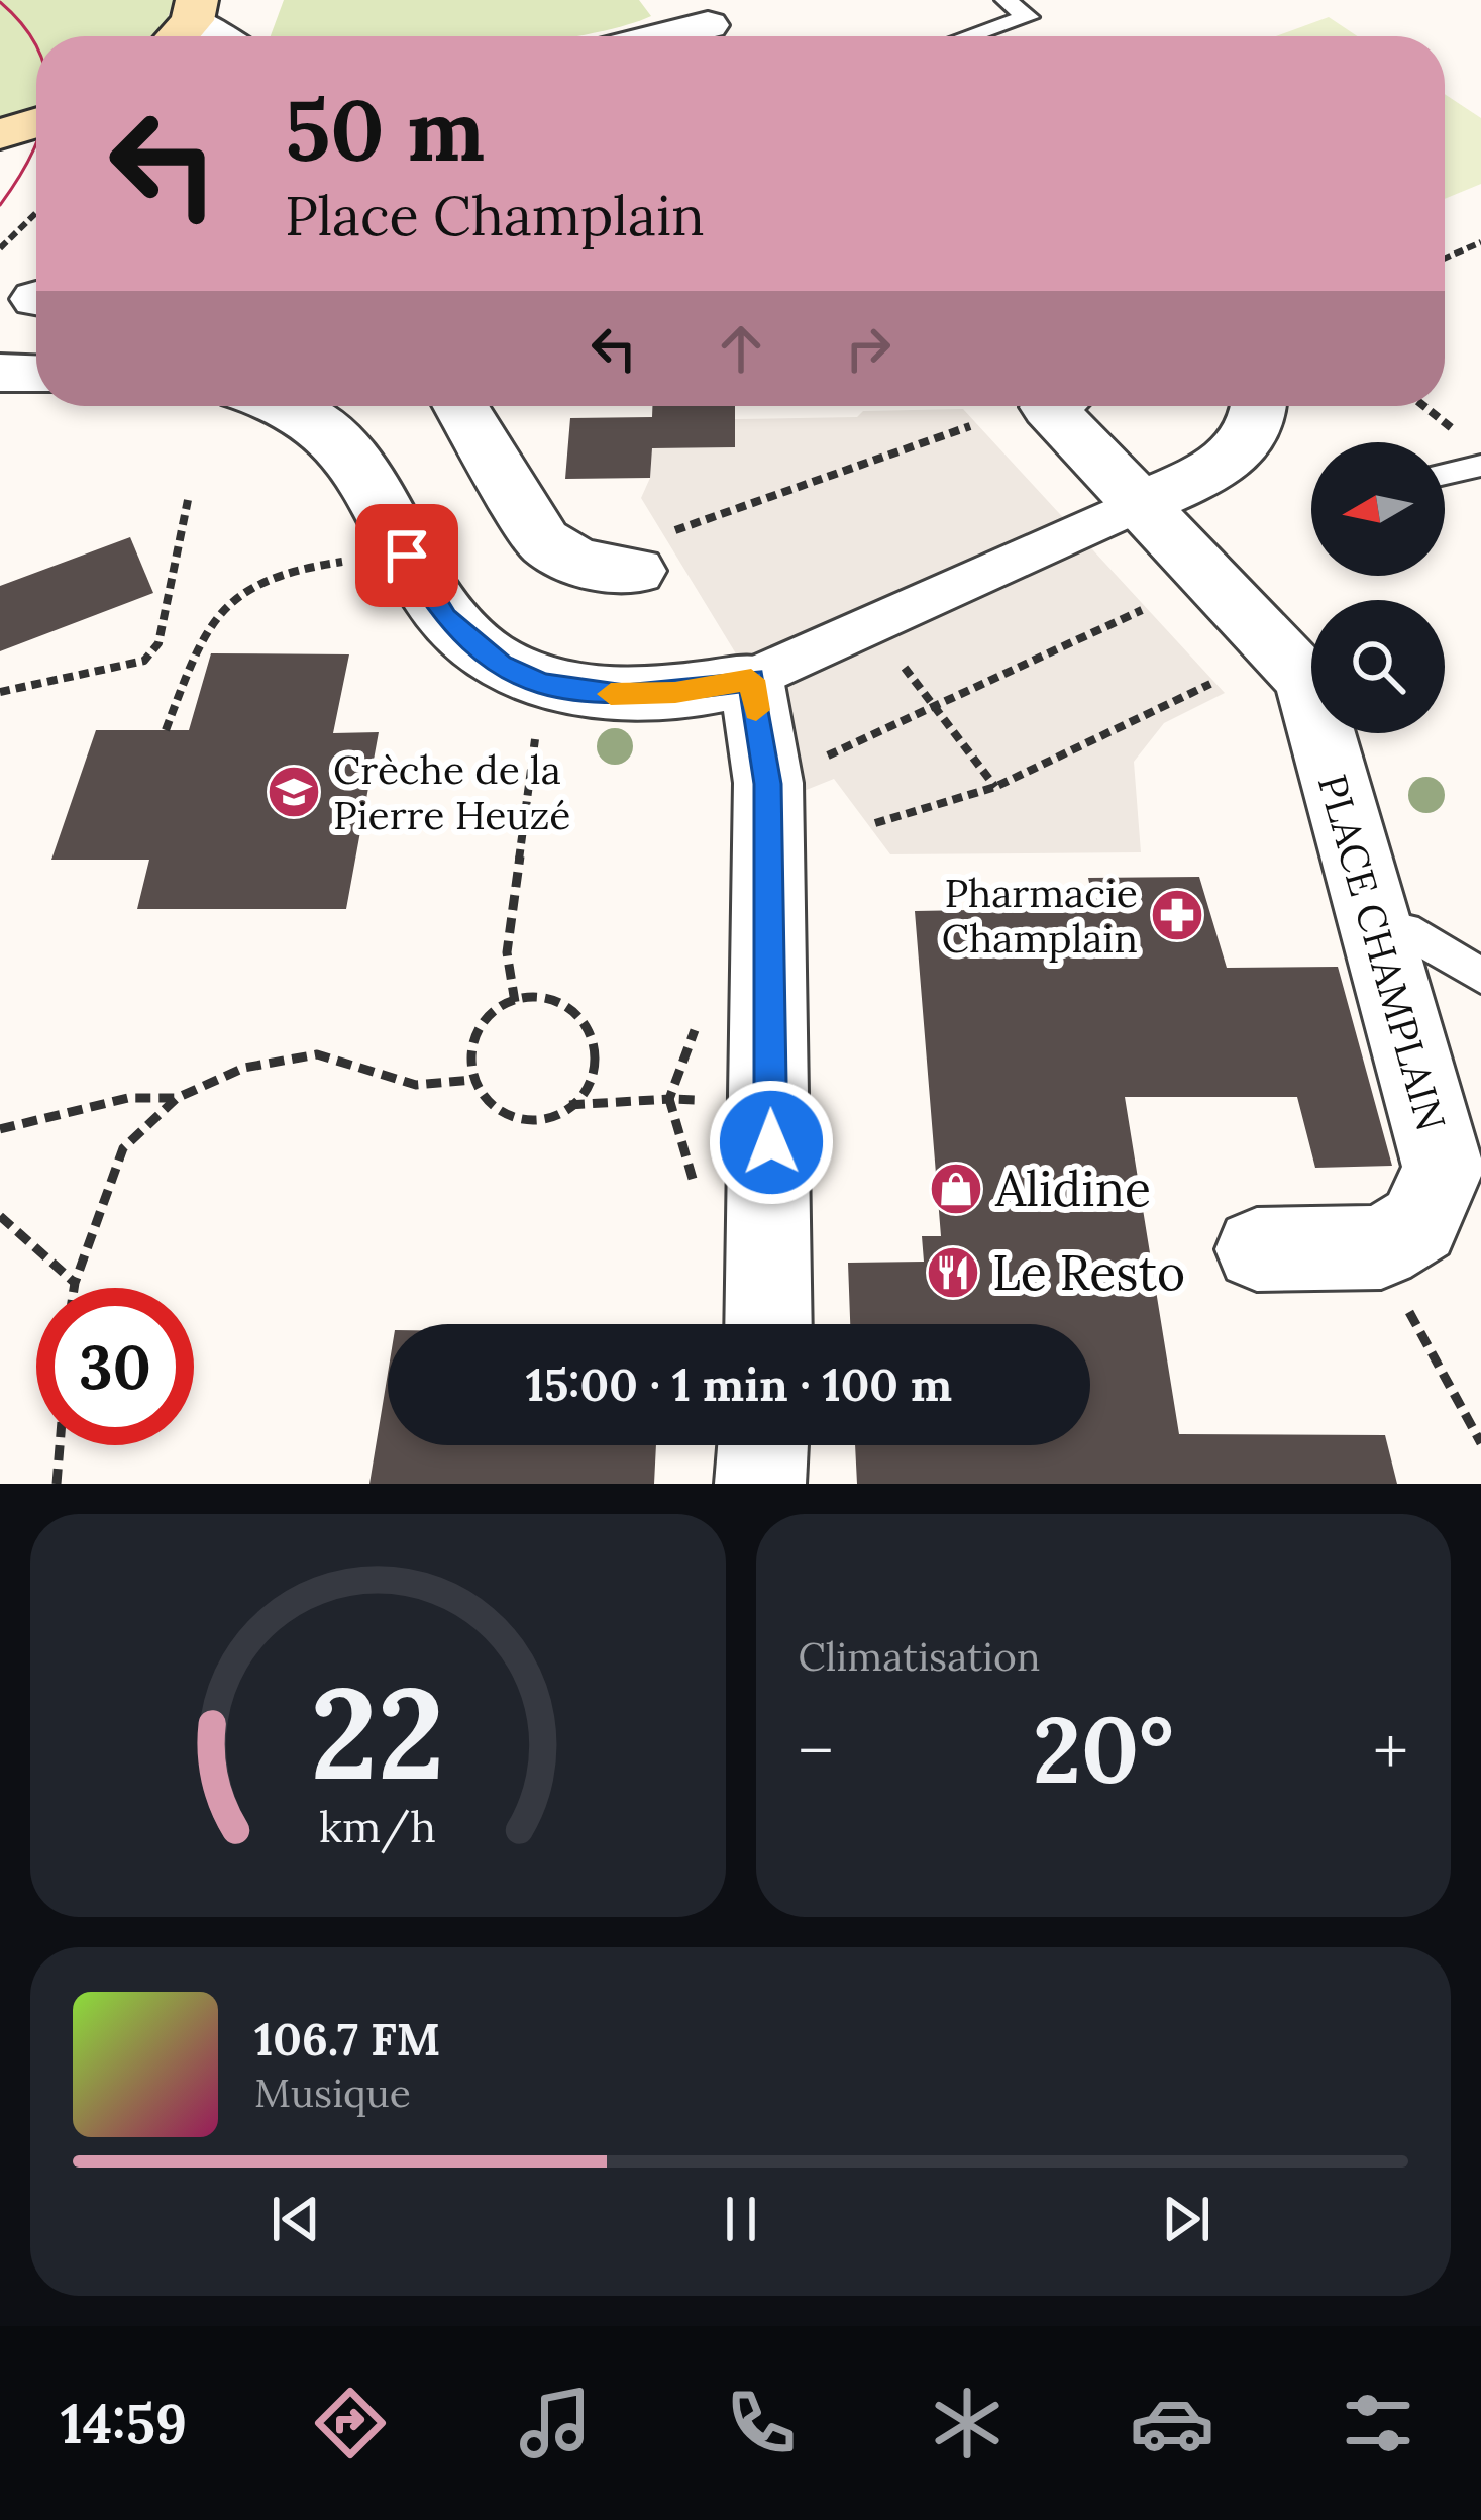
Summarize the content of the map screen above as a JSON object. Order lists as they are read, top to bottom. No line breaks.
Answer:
{"streets":{"street":["PLACE CHAMPLAIN"]},"places":{"school or university":["Crèche de la Pierre Heuzé"],"pharmacy":["Pharmacie Champlain"],"shop":["Alidine"],"restaurant":["Le Resto"]},"north":"left","page":{"turn":["50 m","Place Champlain"],"limit":"30","trip":"15:00 · 1 min · 100 m","tile":"Climatisation","heat":["−","20°","+"],"song":["106.7 FM","Musique"],"tabs":"14:59","gauge":["22","km/h"]}}
